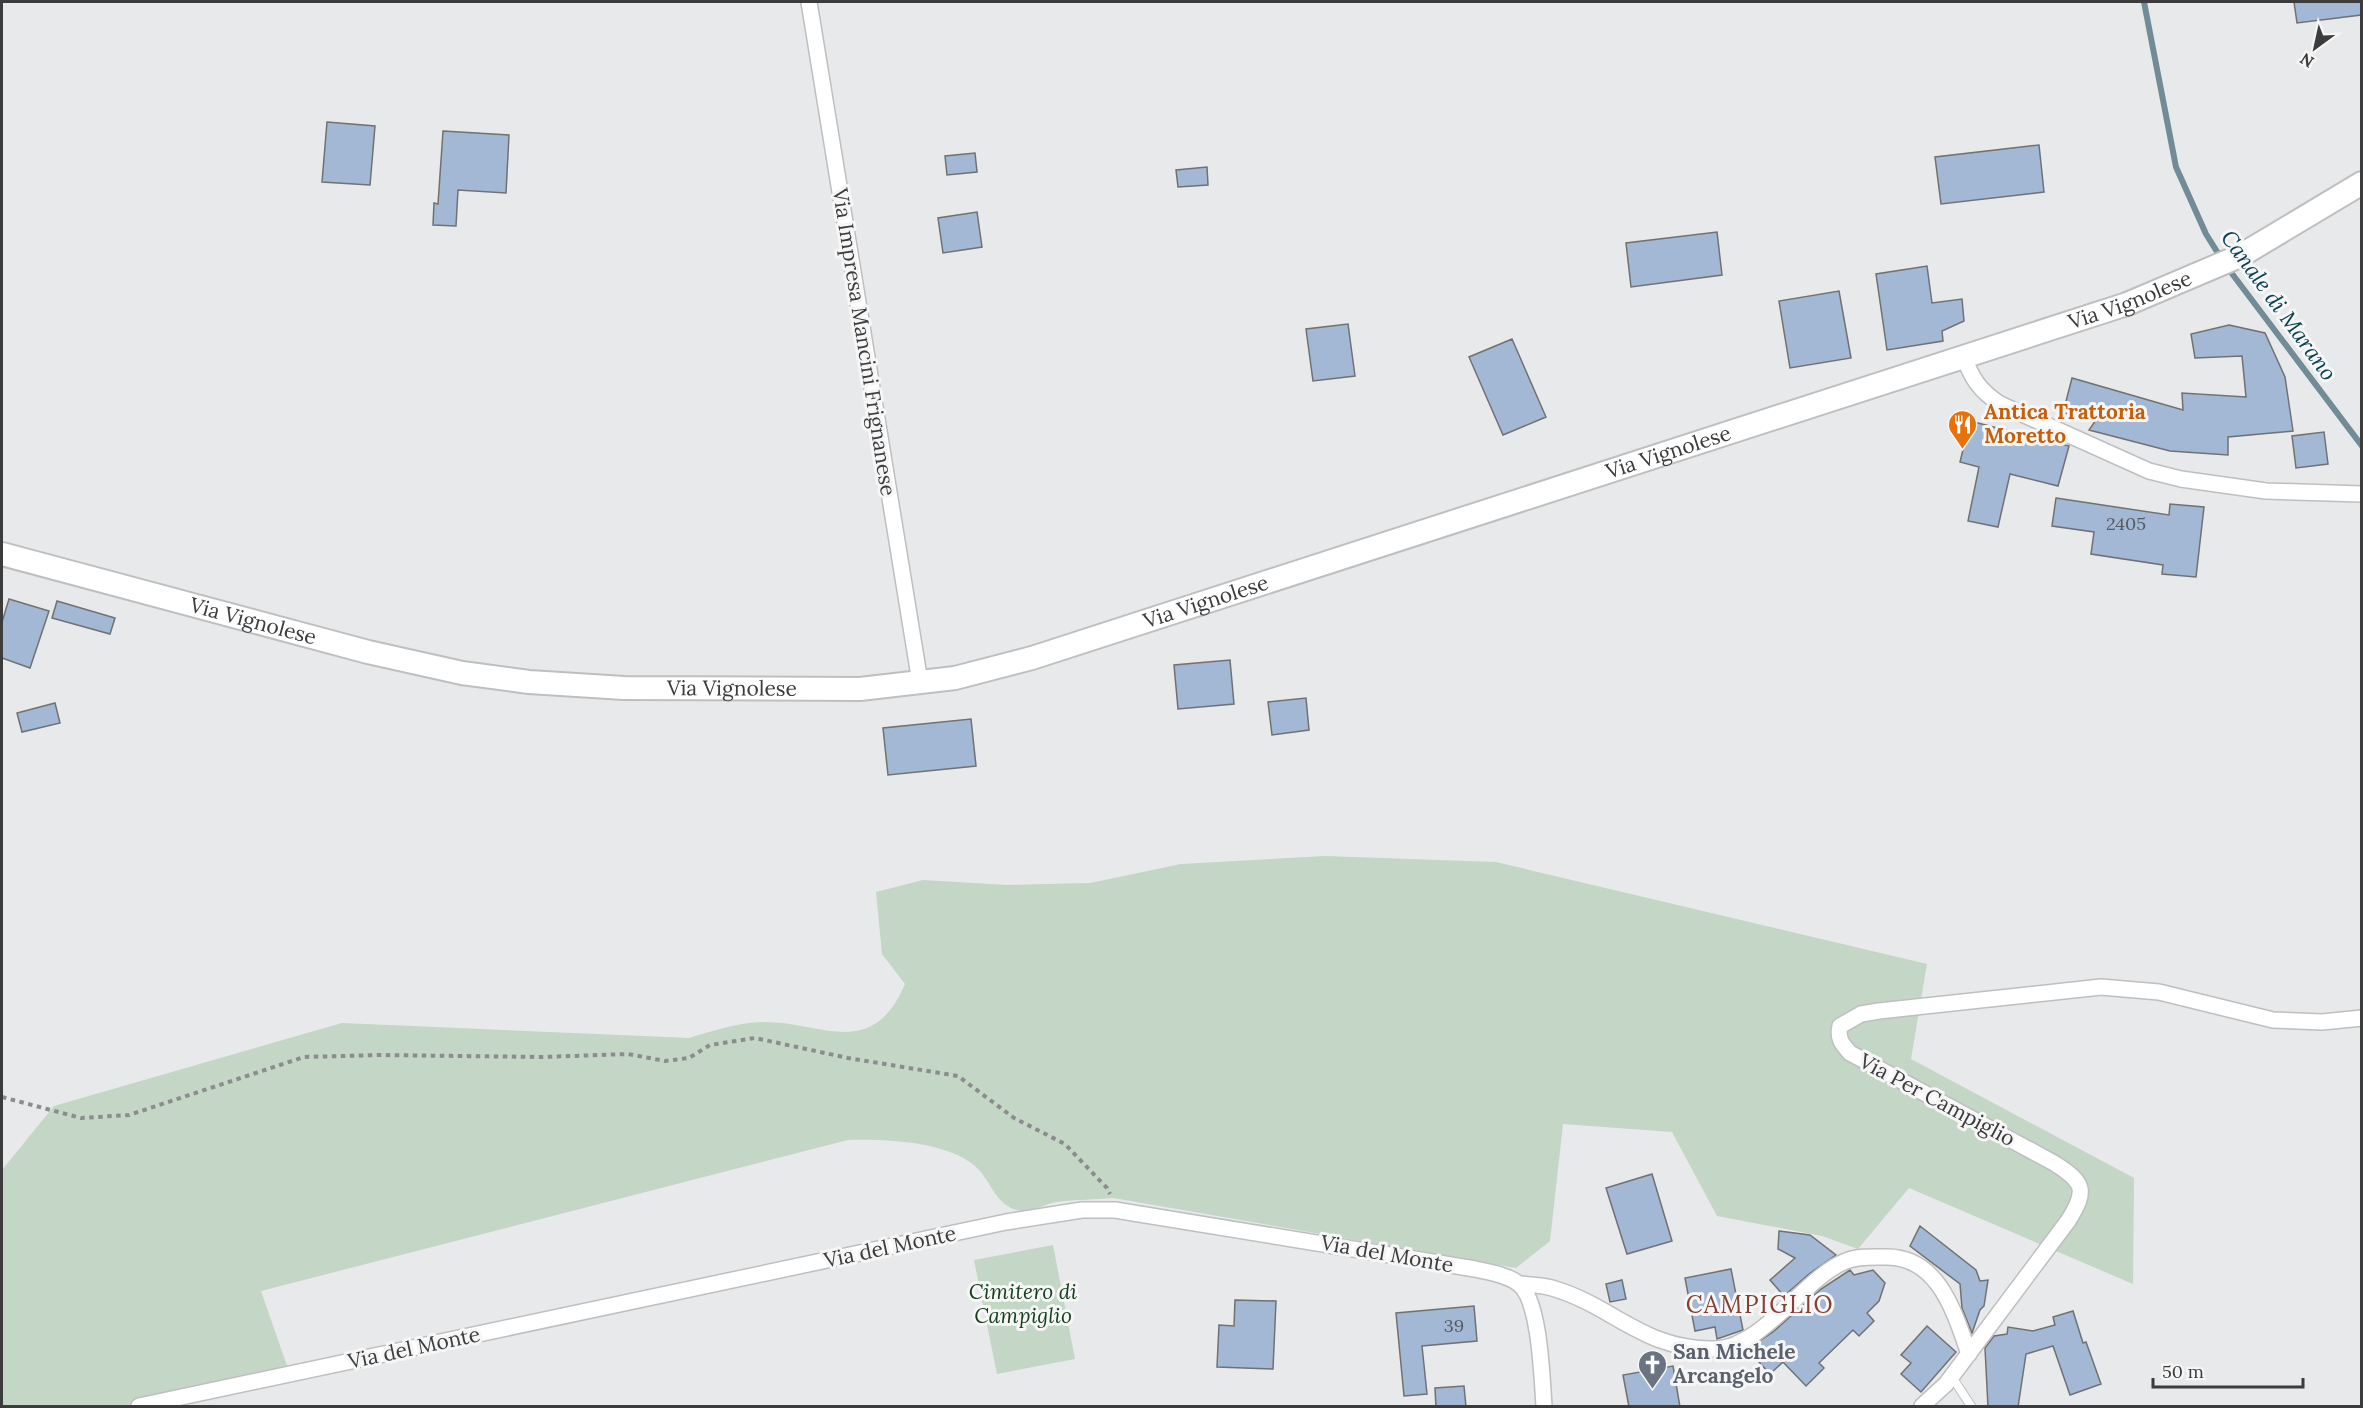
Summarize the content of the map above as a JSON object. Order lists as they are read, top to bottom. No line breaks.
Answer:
{"streets":{"main road":["Via Vignolese"],"street":["Via Impresa Mancini Frignanese","Via Per Campiglio","Via del Monte"]},"crossings":[["Via Vignolese","Via Impresa Mancini Frignanese"],["Via Per Campiglio","Via del Monte"]],"districts":["CAMPIGLIO"],"water":["Canale di Marano"],"parks":["Cimitero di Campiglio"],"places":{"restaurant":["Antica Trattoria Moretto"],"church":["San Michele Arcangelo"]},"house_numbers":["2405","39"],"scale_bar":"50 m","north":"bottom left"}
